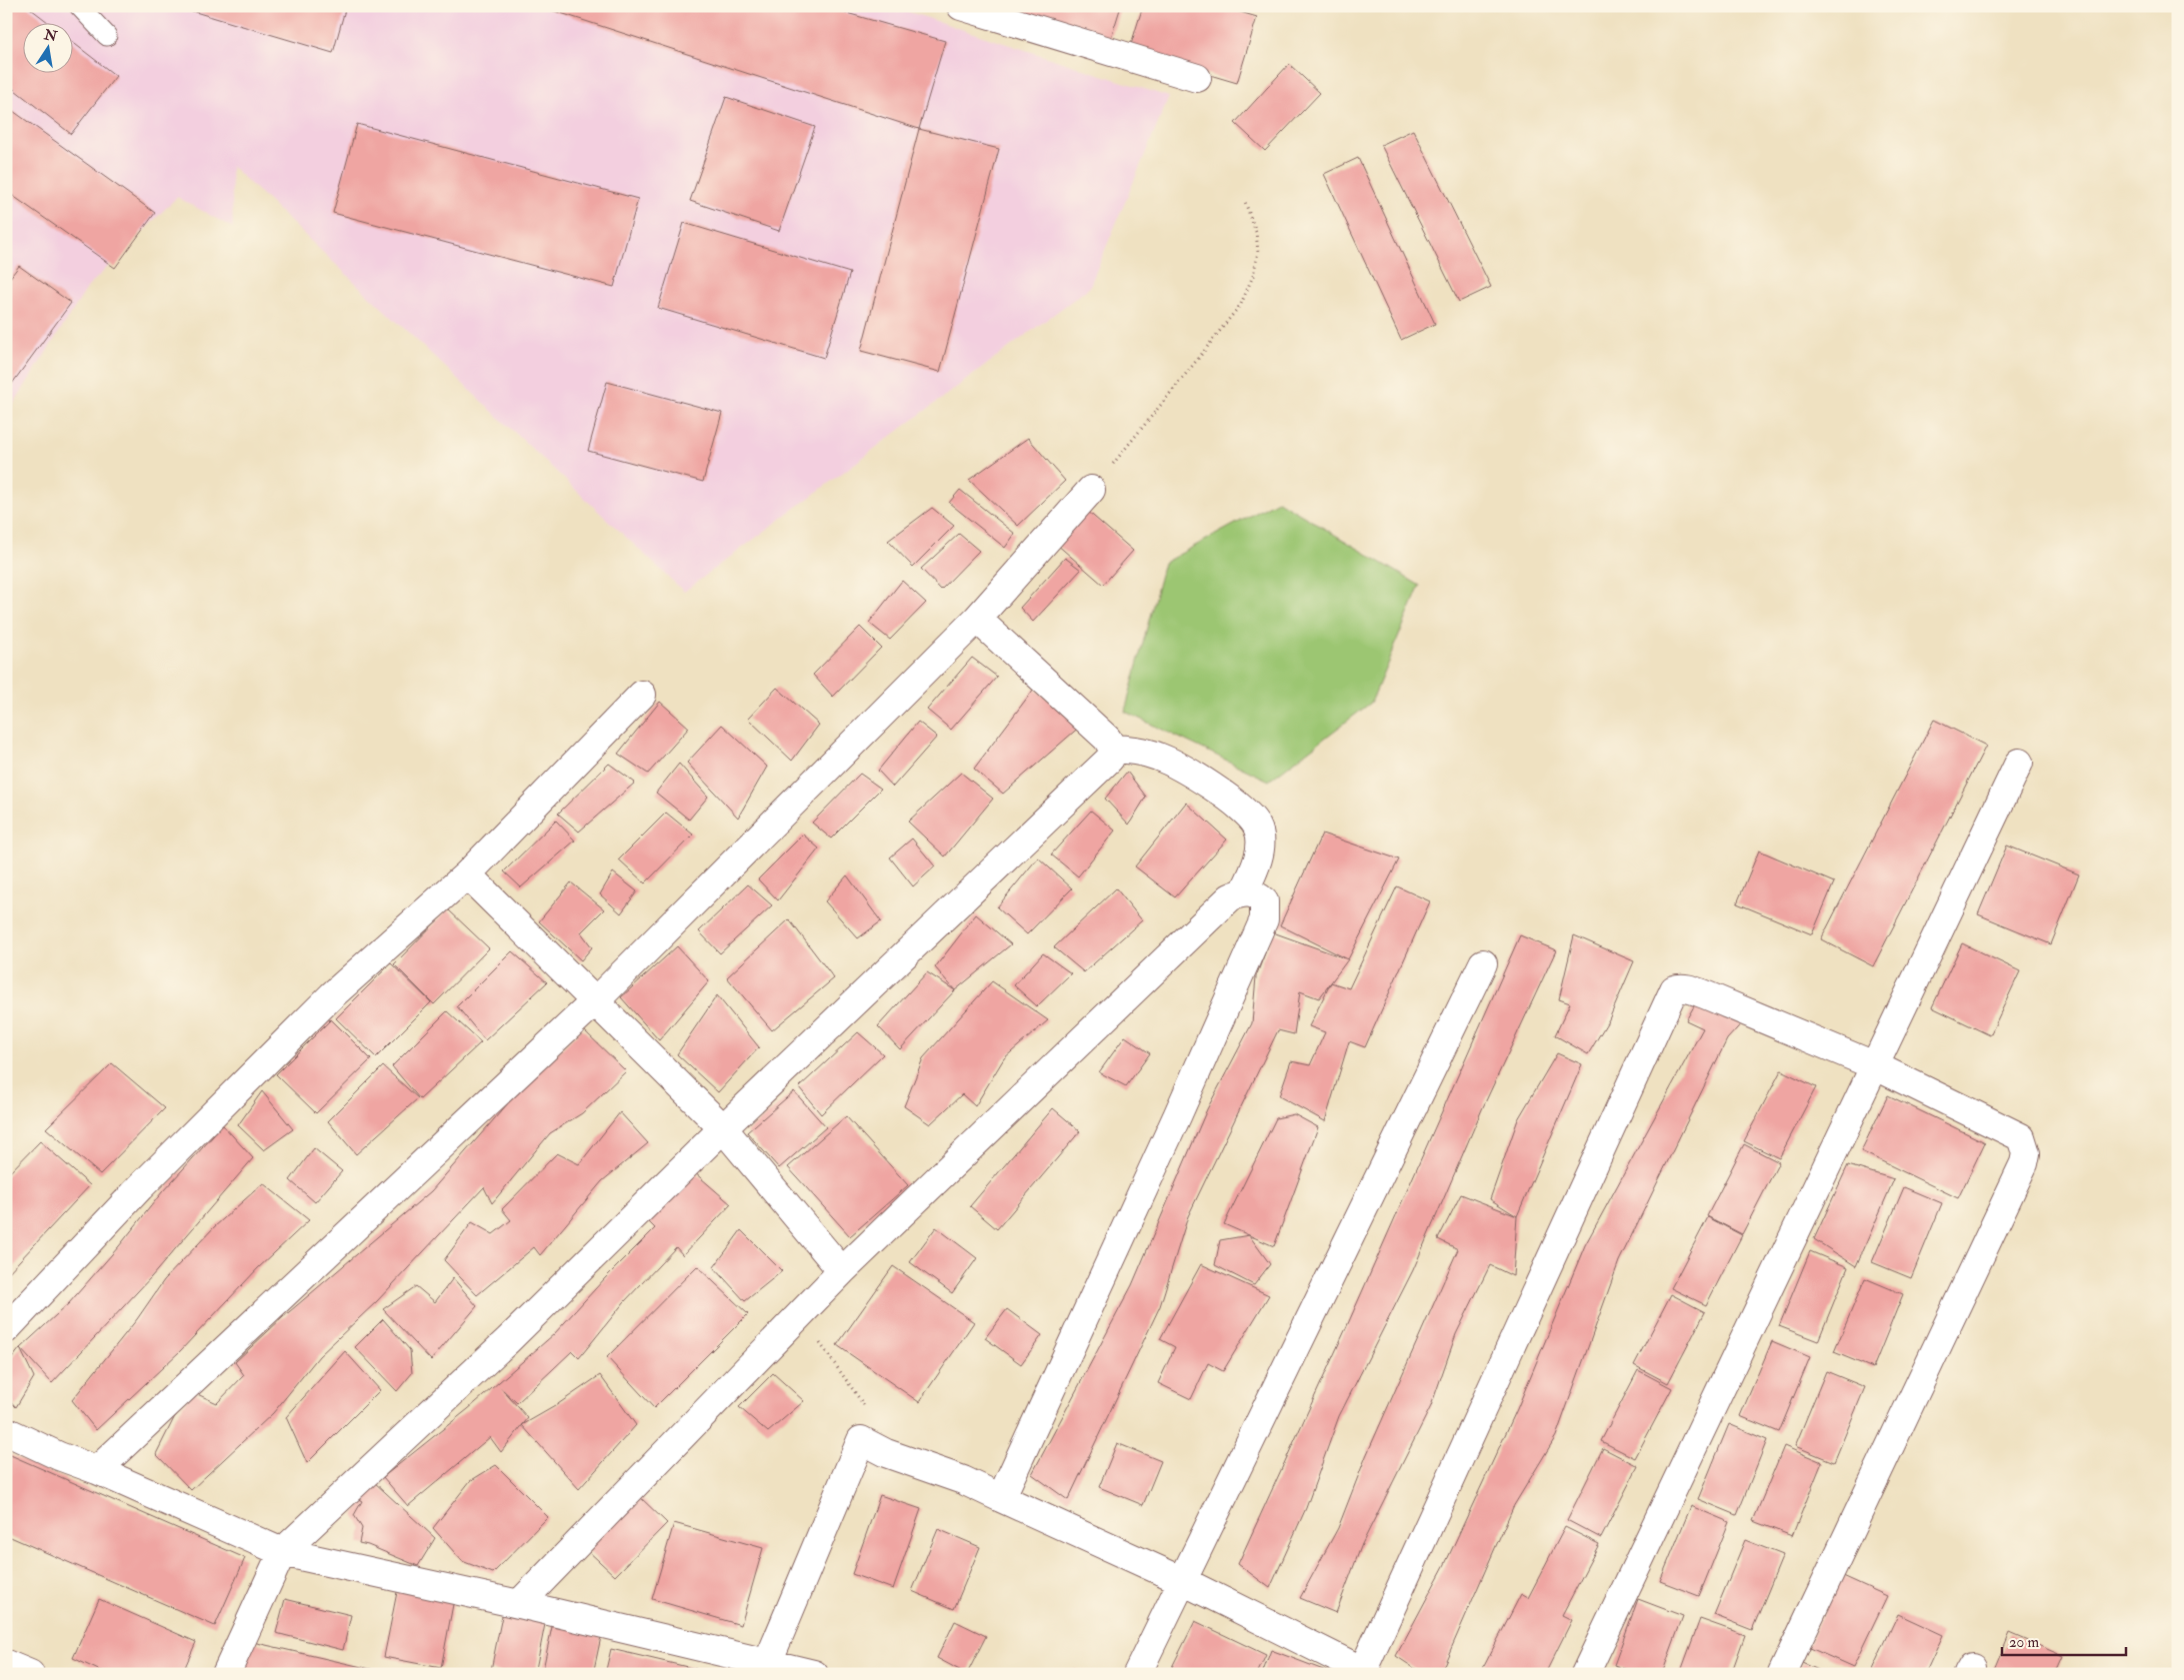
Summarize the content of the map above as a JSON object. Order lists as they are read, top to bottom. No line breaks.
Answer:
{"scale_bar":"20 m","north":"top"}
